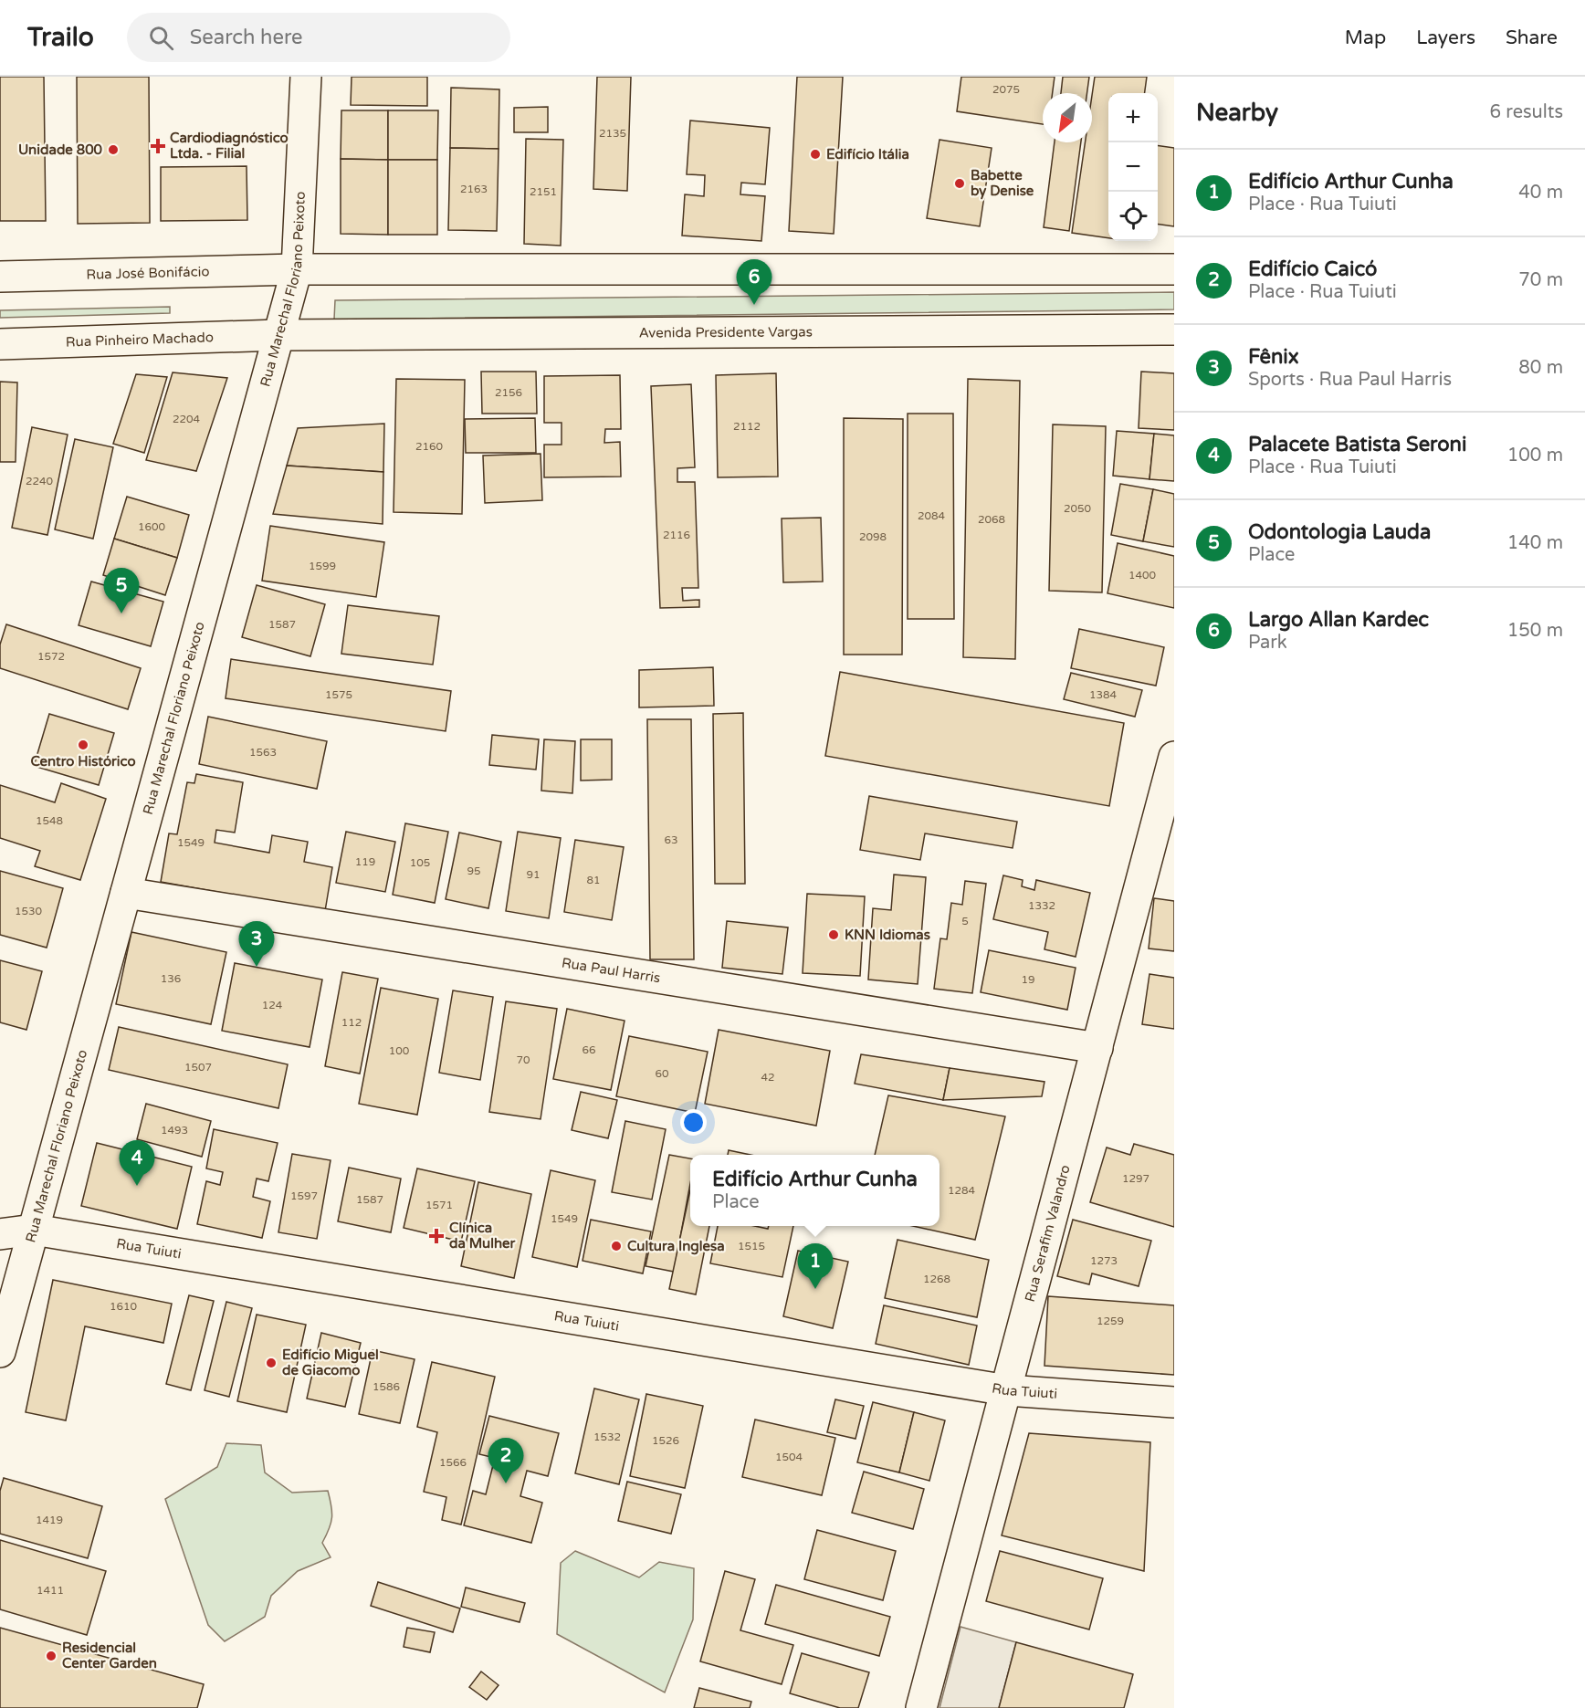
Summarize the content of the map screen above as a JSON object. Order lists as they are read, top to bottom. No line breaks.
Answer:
{"streets":{"street":["Rua José Bonifácio","Rua Marechal Floriano Peixoto","Avenida Presidente Vargas","Rua Pinheiro Machado","Rua Paul Harris","Rua Serafim Valandro","Rua Tuiuti"]},"crossings":[["Rua José Bonifácio","Rua Marechal Floriano Peixoto"],["Rua Marechal Floriano Peixoto","Avenida Presidente Vargas"],["Rua Marechal Floriano Peixoto","Rua Pinheiro Machado"],["Rua Marechal Floriano Peixoto","Rua Paul Harris"],["Rua Marechal Floriano Peixoto","Rua Tuiuti"],["Avenida Presidente Vargas","Rua Pinheiro Machado"],["Rua Paul Harris","Rua Serafim Valandro"],["Rua Serafim Valandro","Rua Tuiuti"]],"places":{"health":["Cardiodiagnóstico Ltda. - Filial","Clínica da Mulher"],"other":["Unidade 800","Edifício Itália","Babette by Denise","Centro Histórico","KNN Idiomas","Cultura Inglesa","Edifício Miguel de Giacomo","Residencial Center Garden"]},"house_numbers":["2075","2135","2163","2151","2156","2204","2112","2160","2240","2050","2084","2068","1600","2116","2098","1599","1400","1587","1572","1575","1384","1563","1548","63","1549","119","105","95","91","81","1332","1530","5","136","19","124","112","66","100","70","1507","60","42","1493","1297","1284","1597","1587","1571","1549","1515","1273","1268","1610","1259","1586","1532","1526","1504","1566","1419","1411"],"north":"bottom left","page":{"header":"Trailo","search":"Search here","nav":["Map","Layers","Share"],"heading":["Nearby","6 results"],"map_buttons":["+","−"],"list":[{"mark":"1","name":"Edifício Arthur Cunha","note":"Place · Rua Tuiuti","value":"40 m"},{"mark":"2","name":"Edifício Caicó","note":"Place · Rua Tuiuti","value":"70 m"},{"mark":"3","name":"Fênix","note":"Sports · Rua Paul Harris","value":"80 m"},{"mark":"4","name":"Palacete Batista Seroni","note":"Place · Rua Tuiuti","value":"100 m"},{"mark":"5","name":"Odontologia Lauda","note":"Place","value":"140 m"},{"mark":"6","name":"Largo Allan Kardec","note":"Park","value":"150 m"}],"pins":["6","5","3","4","1","2"],"popup":["Edifício Arthur Cunha","Place"]}}
